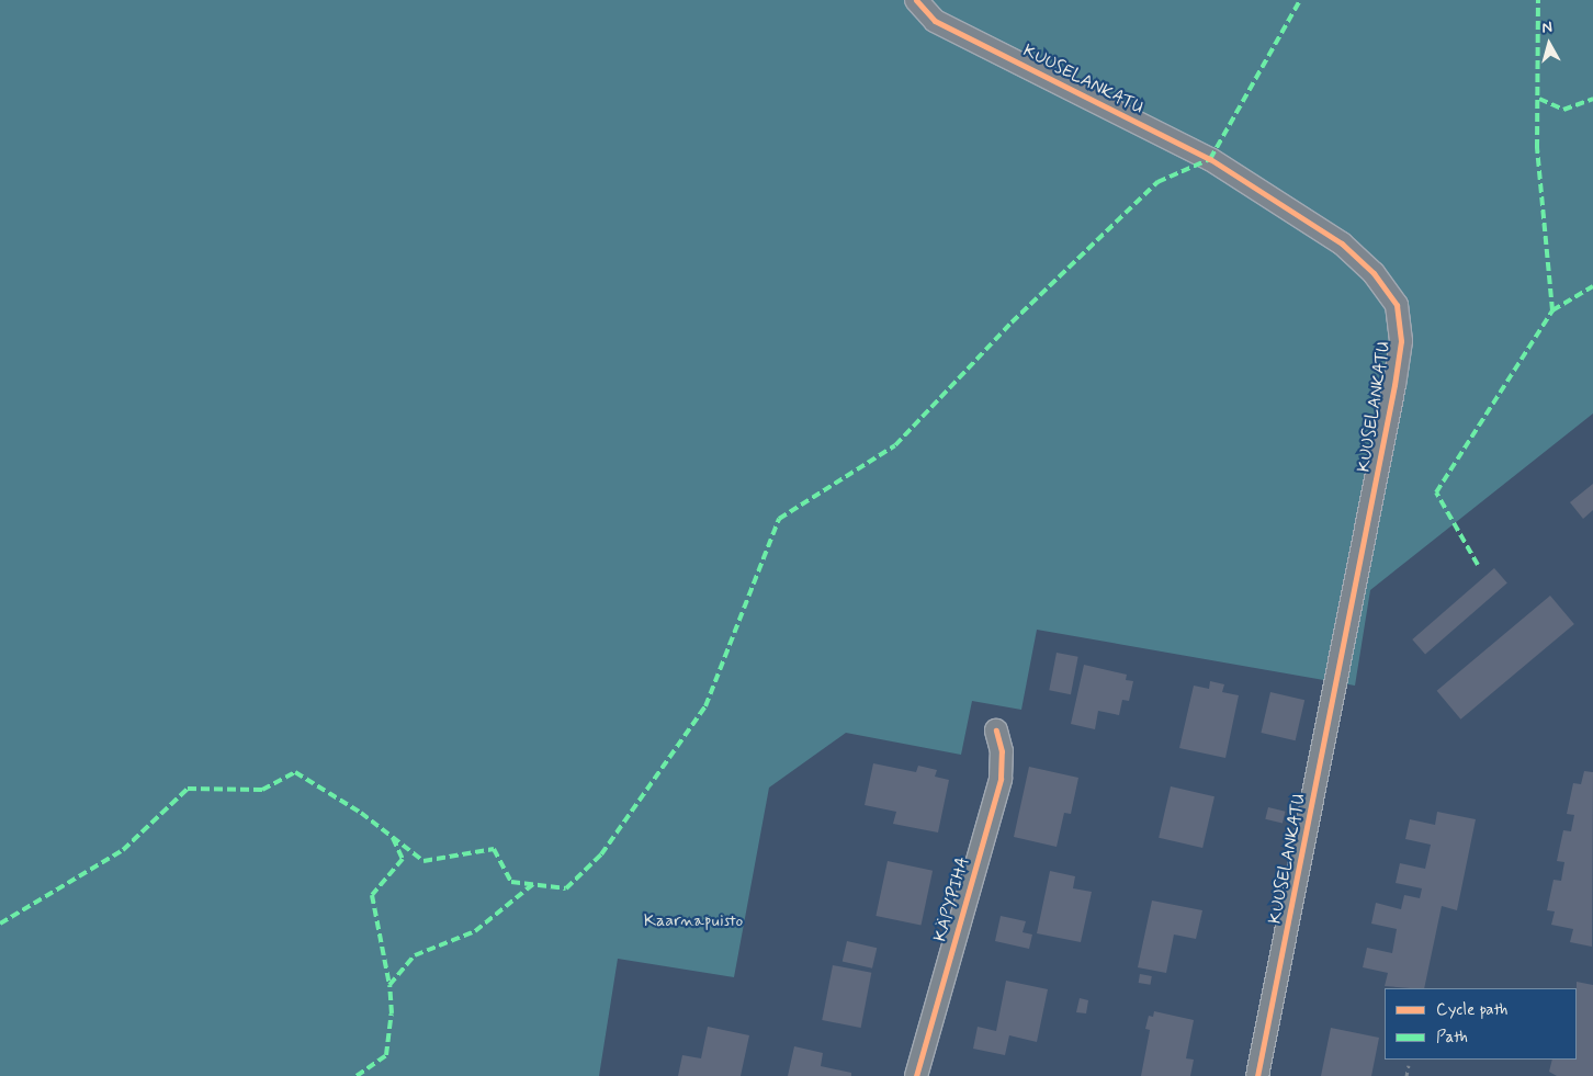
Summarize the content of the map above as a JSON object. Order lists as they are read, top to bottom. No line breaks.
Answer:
{"streets":{"street":["KUUSELANKATU","KÄPYPIHA"]},"parks":["Kaarnapuisto"],"legend":["Cycle path","Path"],"north":"top"}
